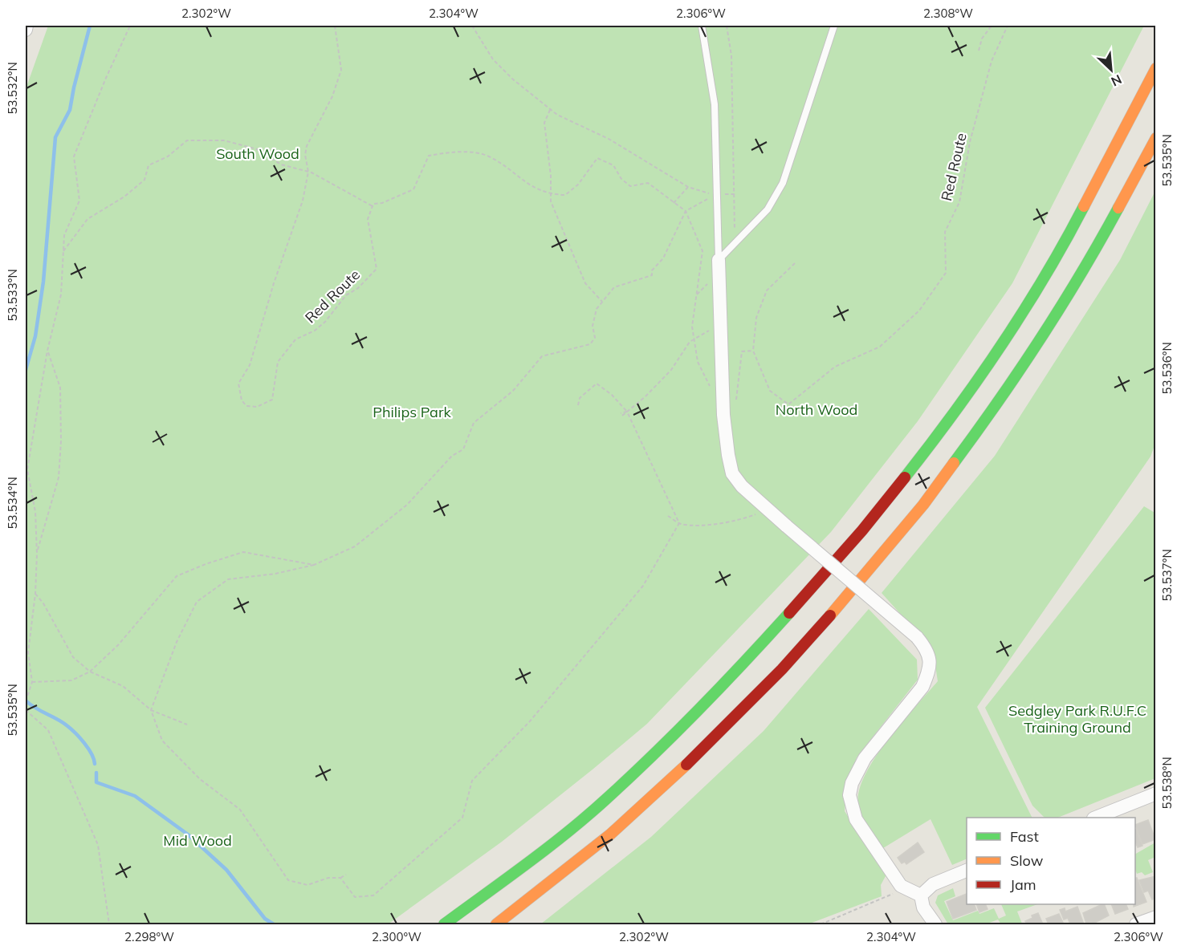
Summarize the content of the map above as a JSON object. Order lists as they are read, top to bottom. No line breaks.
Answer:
{"streets":{"path":["Red Route"]},"parks":["South Wood","North Wood","Philips Park","Sedgley Park R.U.F.C Training Ground","Mid Wood"],"legend":["Fast","Slow","Jam"],"north":"bottom right","coordinates":["2.302°W","2.304°W","2.306°W","2.308°W","53.532°N","53.535°N","53.533°N","53.536°N","53.534°N","53.537°N","53.538°N","2.298°W","2.300°W"]}
